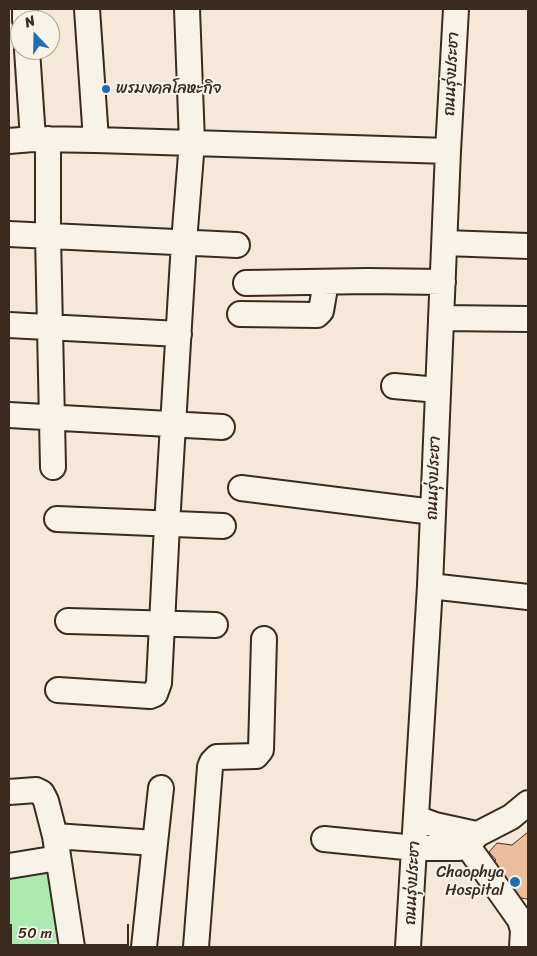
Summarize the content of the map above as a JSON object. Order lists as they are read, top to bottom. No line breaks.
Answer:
{"streets":{"street":["ถนนรุ่งประชา"]},"places":["พรมงคลโลหะกิจ","Chaophya Hospital"],"scale_bar":"50 m","north":"top"}
